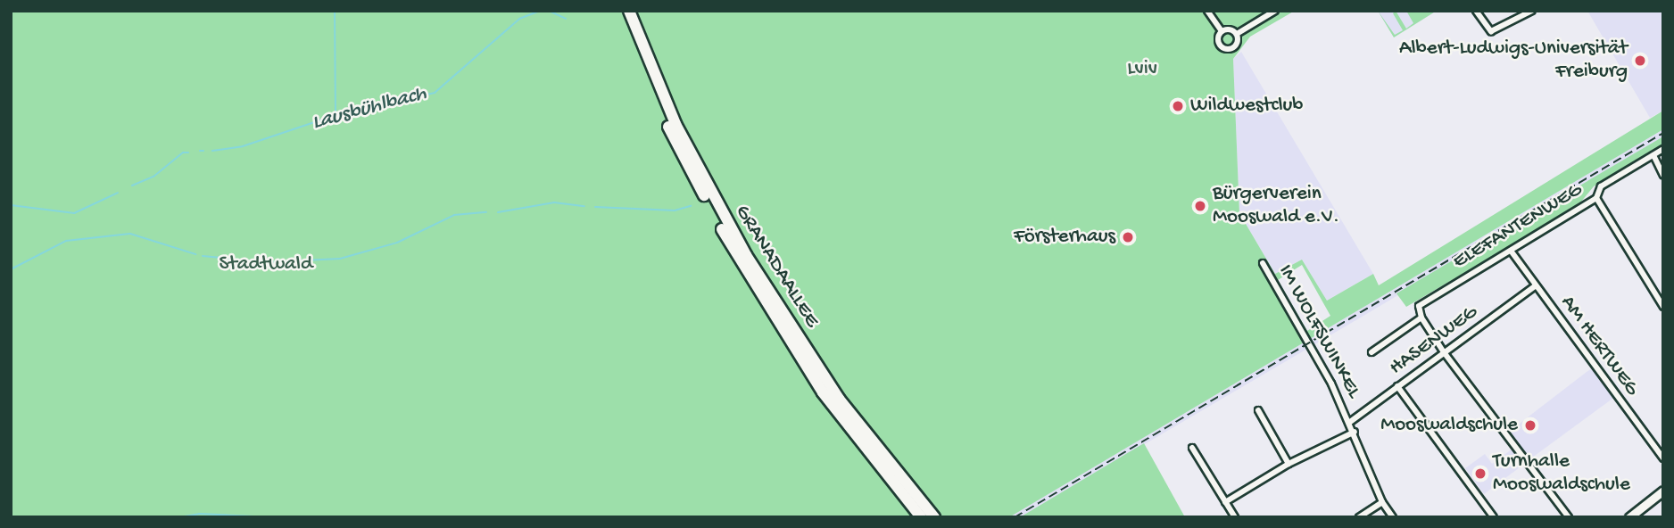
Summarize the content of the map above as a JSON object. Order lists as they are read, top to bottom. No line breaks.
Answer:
{"streets":{"highway":["GRANADAALLEE"],"street":["ELEFANTENWEG","IM WOLFSWINKEL","HASENWEG","AM HERTWEG"]},"crossings":[["ELEFANTENWEG","AM HERTWEG"],["IM WOLFSWINKEL","HASENWEG"],["HASENWEG","AM HERTWEG"]],"water":["Lausbühlbach"],"parks":["Lviv","Stadtwald"],"places":["Albert-Ludwigs-Universität Freiburg","Wildwestclub","Bürgerverein Mooswald e.V.","Försterhaus","Mooswaldschule","Turnhalle Mooswaldschule"]}
